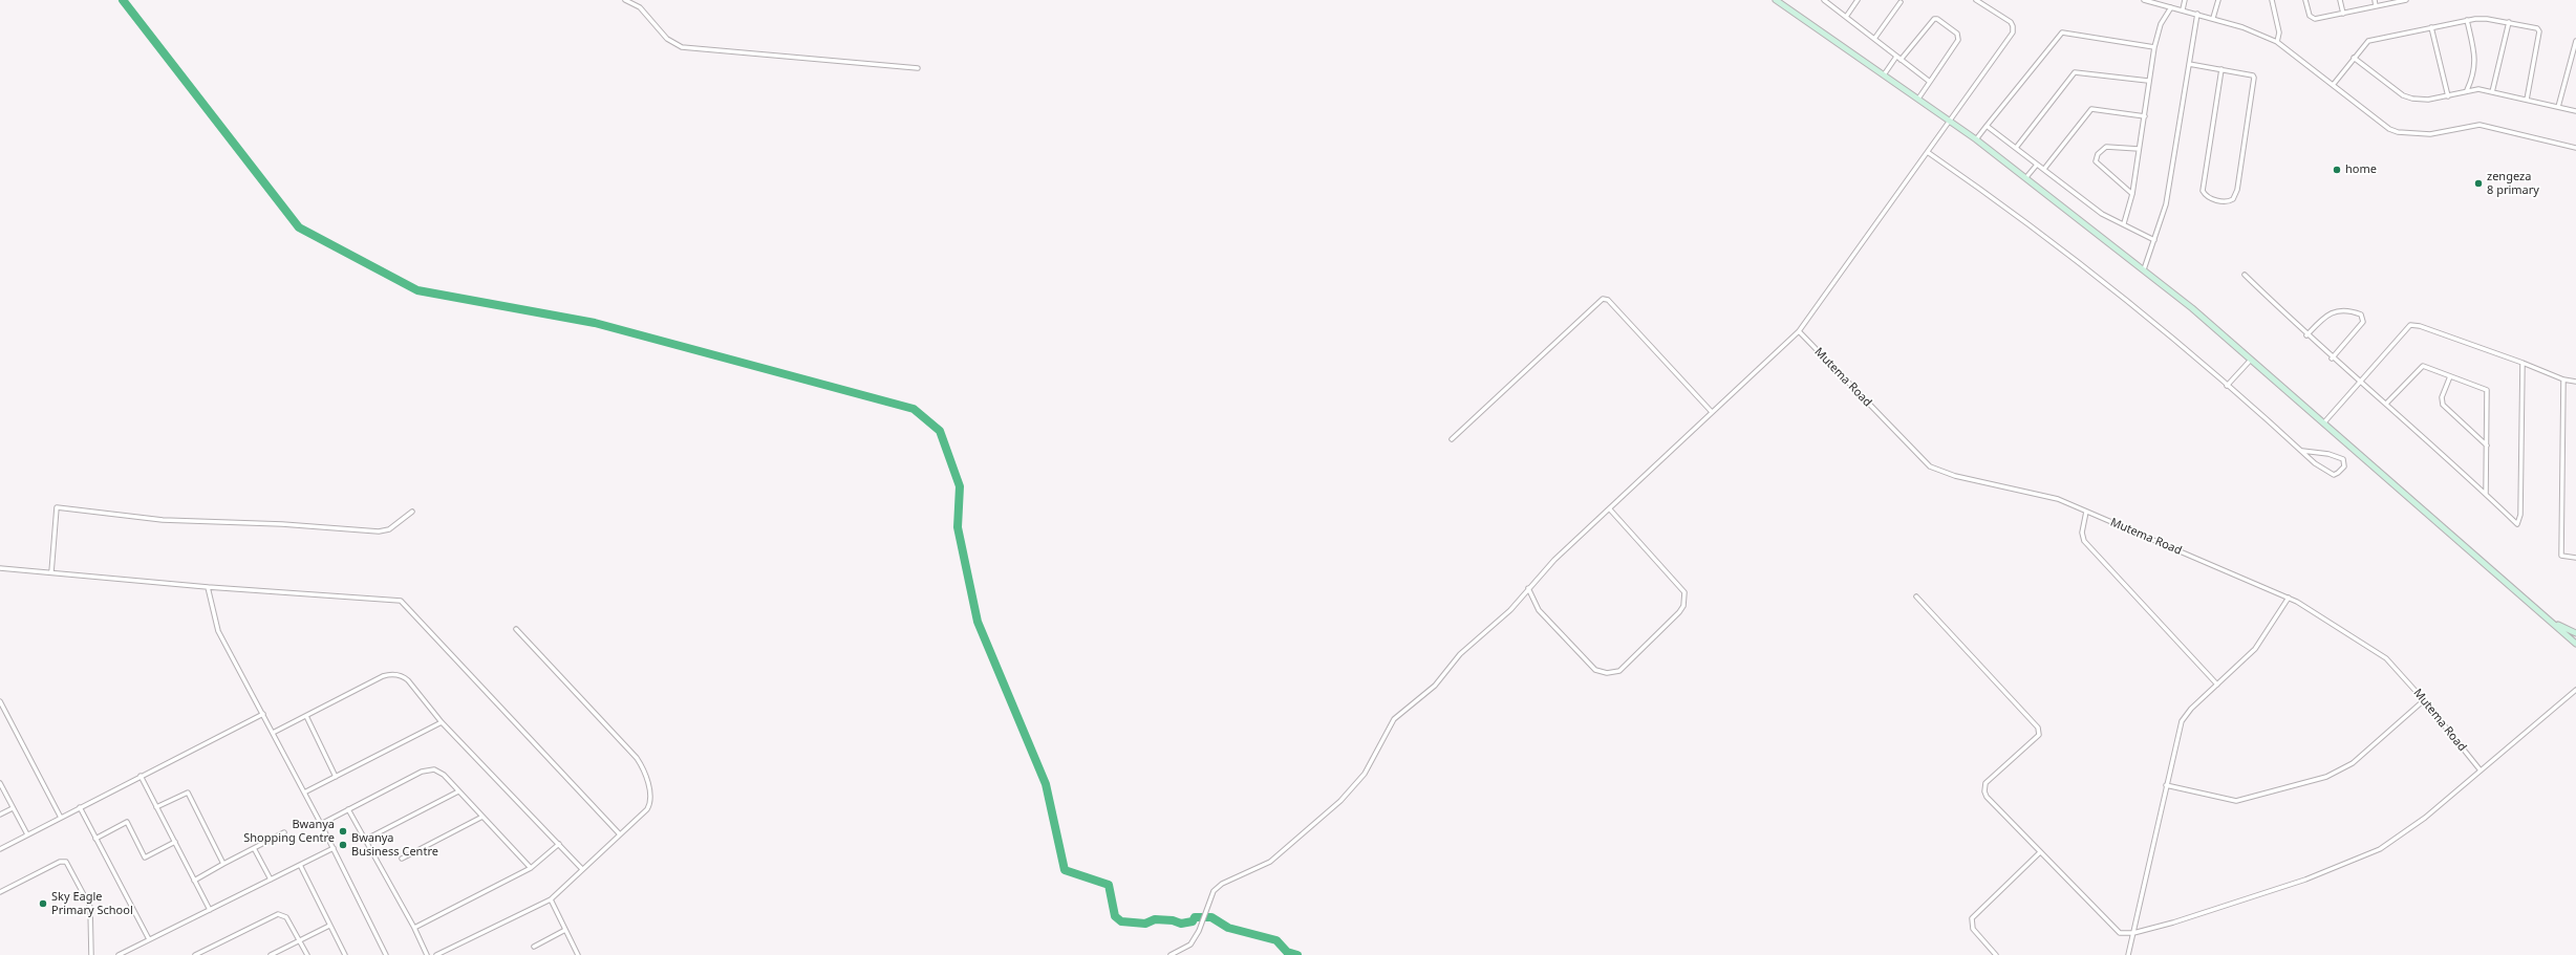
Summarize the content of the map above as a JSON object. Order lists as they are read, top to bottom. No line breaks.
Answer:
{"streets":{"street":["Mutema Road"]},"places":["home","zengeza 8 primary","Bwanya Shopping Centre","Bwanya Business Centre","Sky Eagle Primary School"]}
